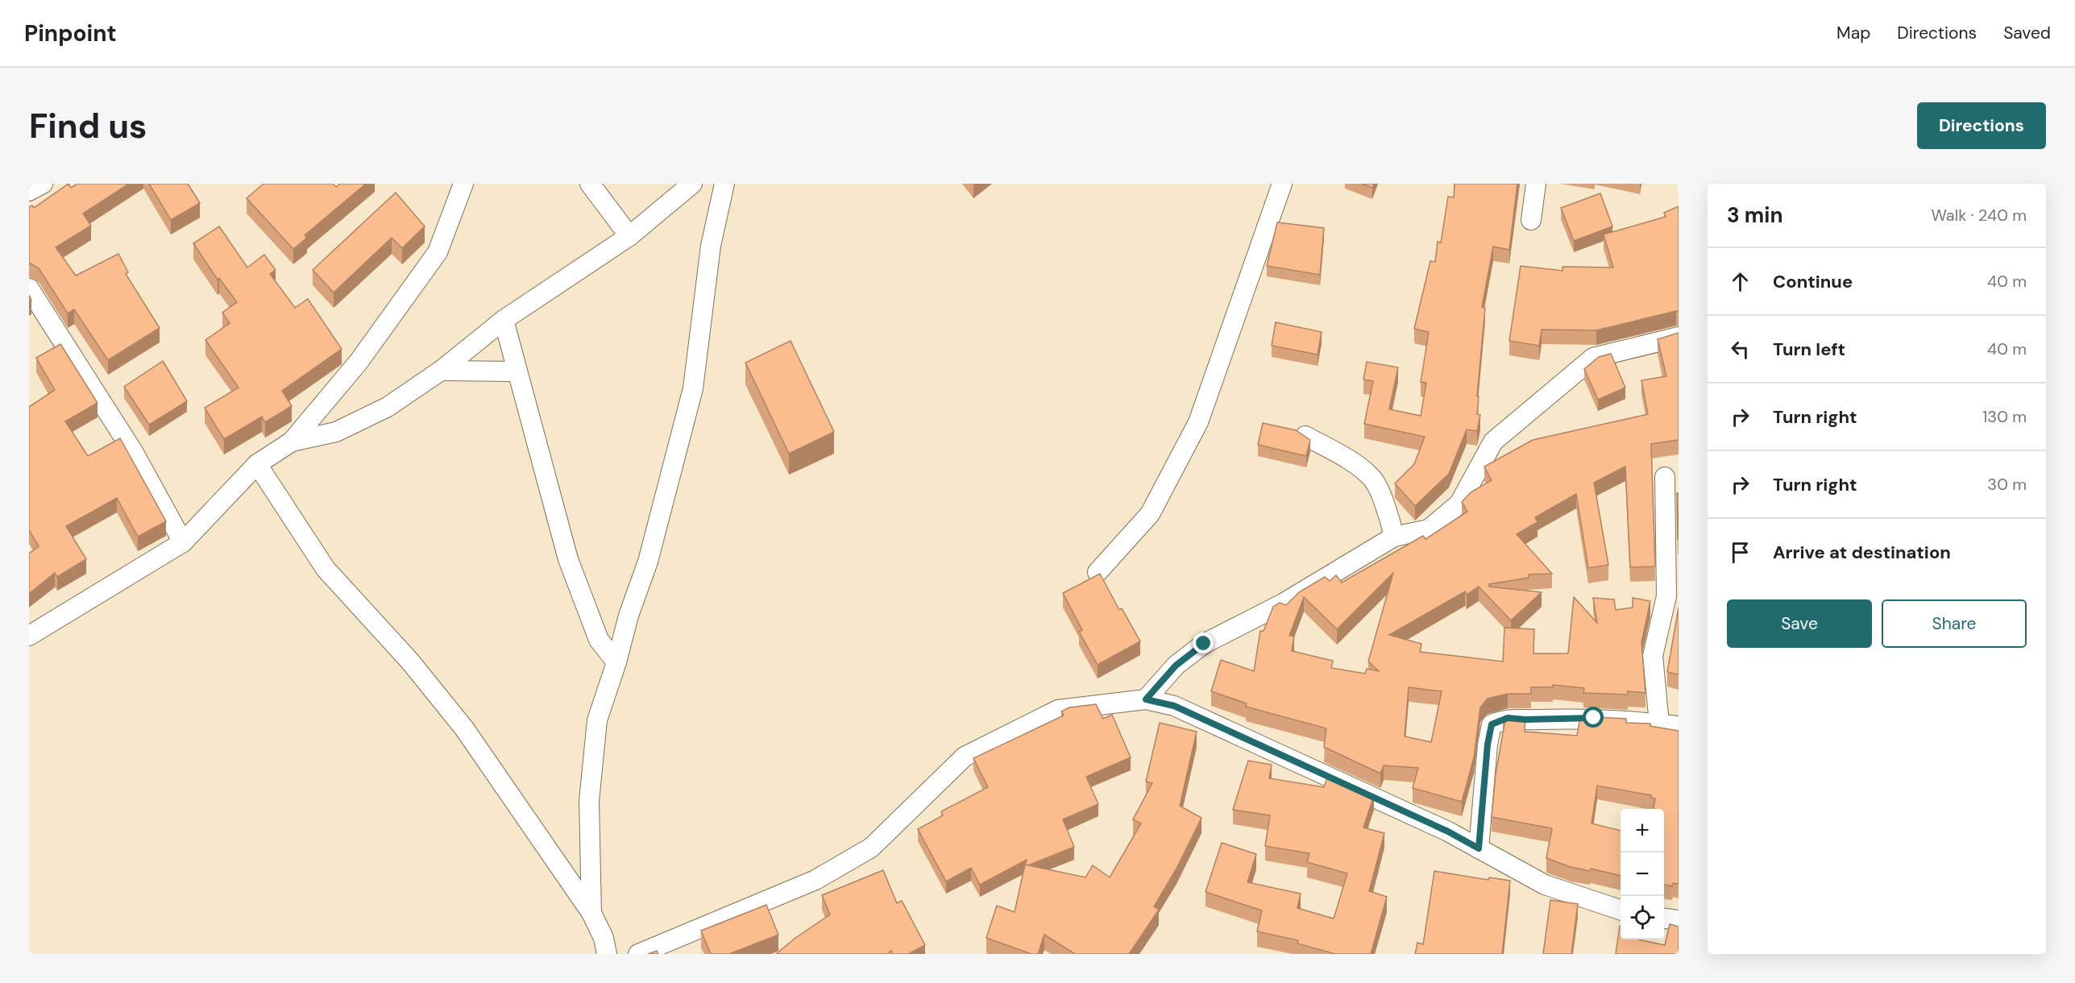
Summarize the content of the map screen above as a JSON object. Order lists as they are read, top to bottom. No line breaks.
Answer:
{"page":{"header":"Pinpoint","nav":["Map","Directions","Saved"],"buttons":["Directions",["Save","Share"]],"title":"Find us","heading":["3 min","Walk · 240 m"],"list":[["Continue","40 m"],["Turn left","40 m"],["Turn right","130 m"],["Turn right","30 m"],"Arrive at destination"],"map_buttons":["+","−"]}}
